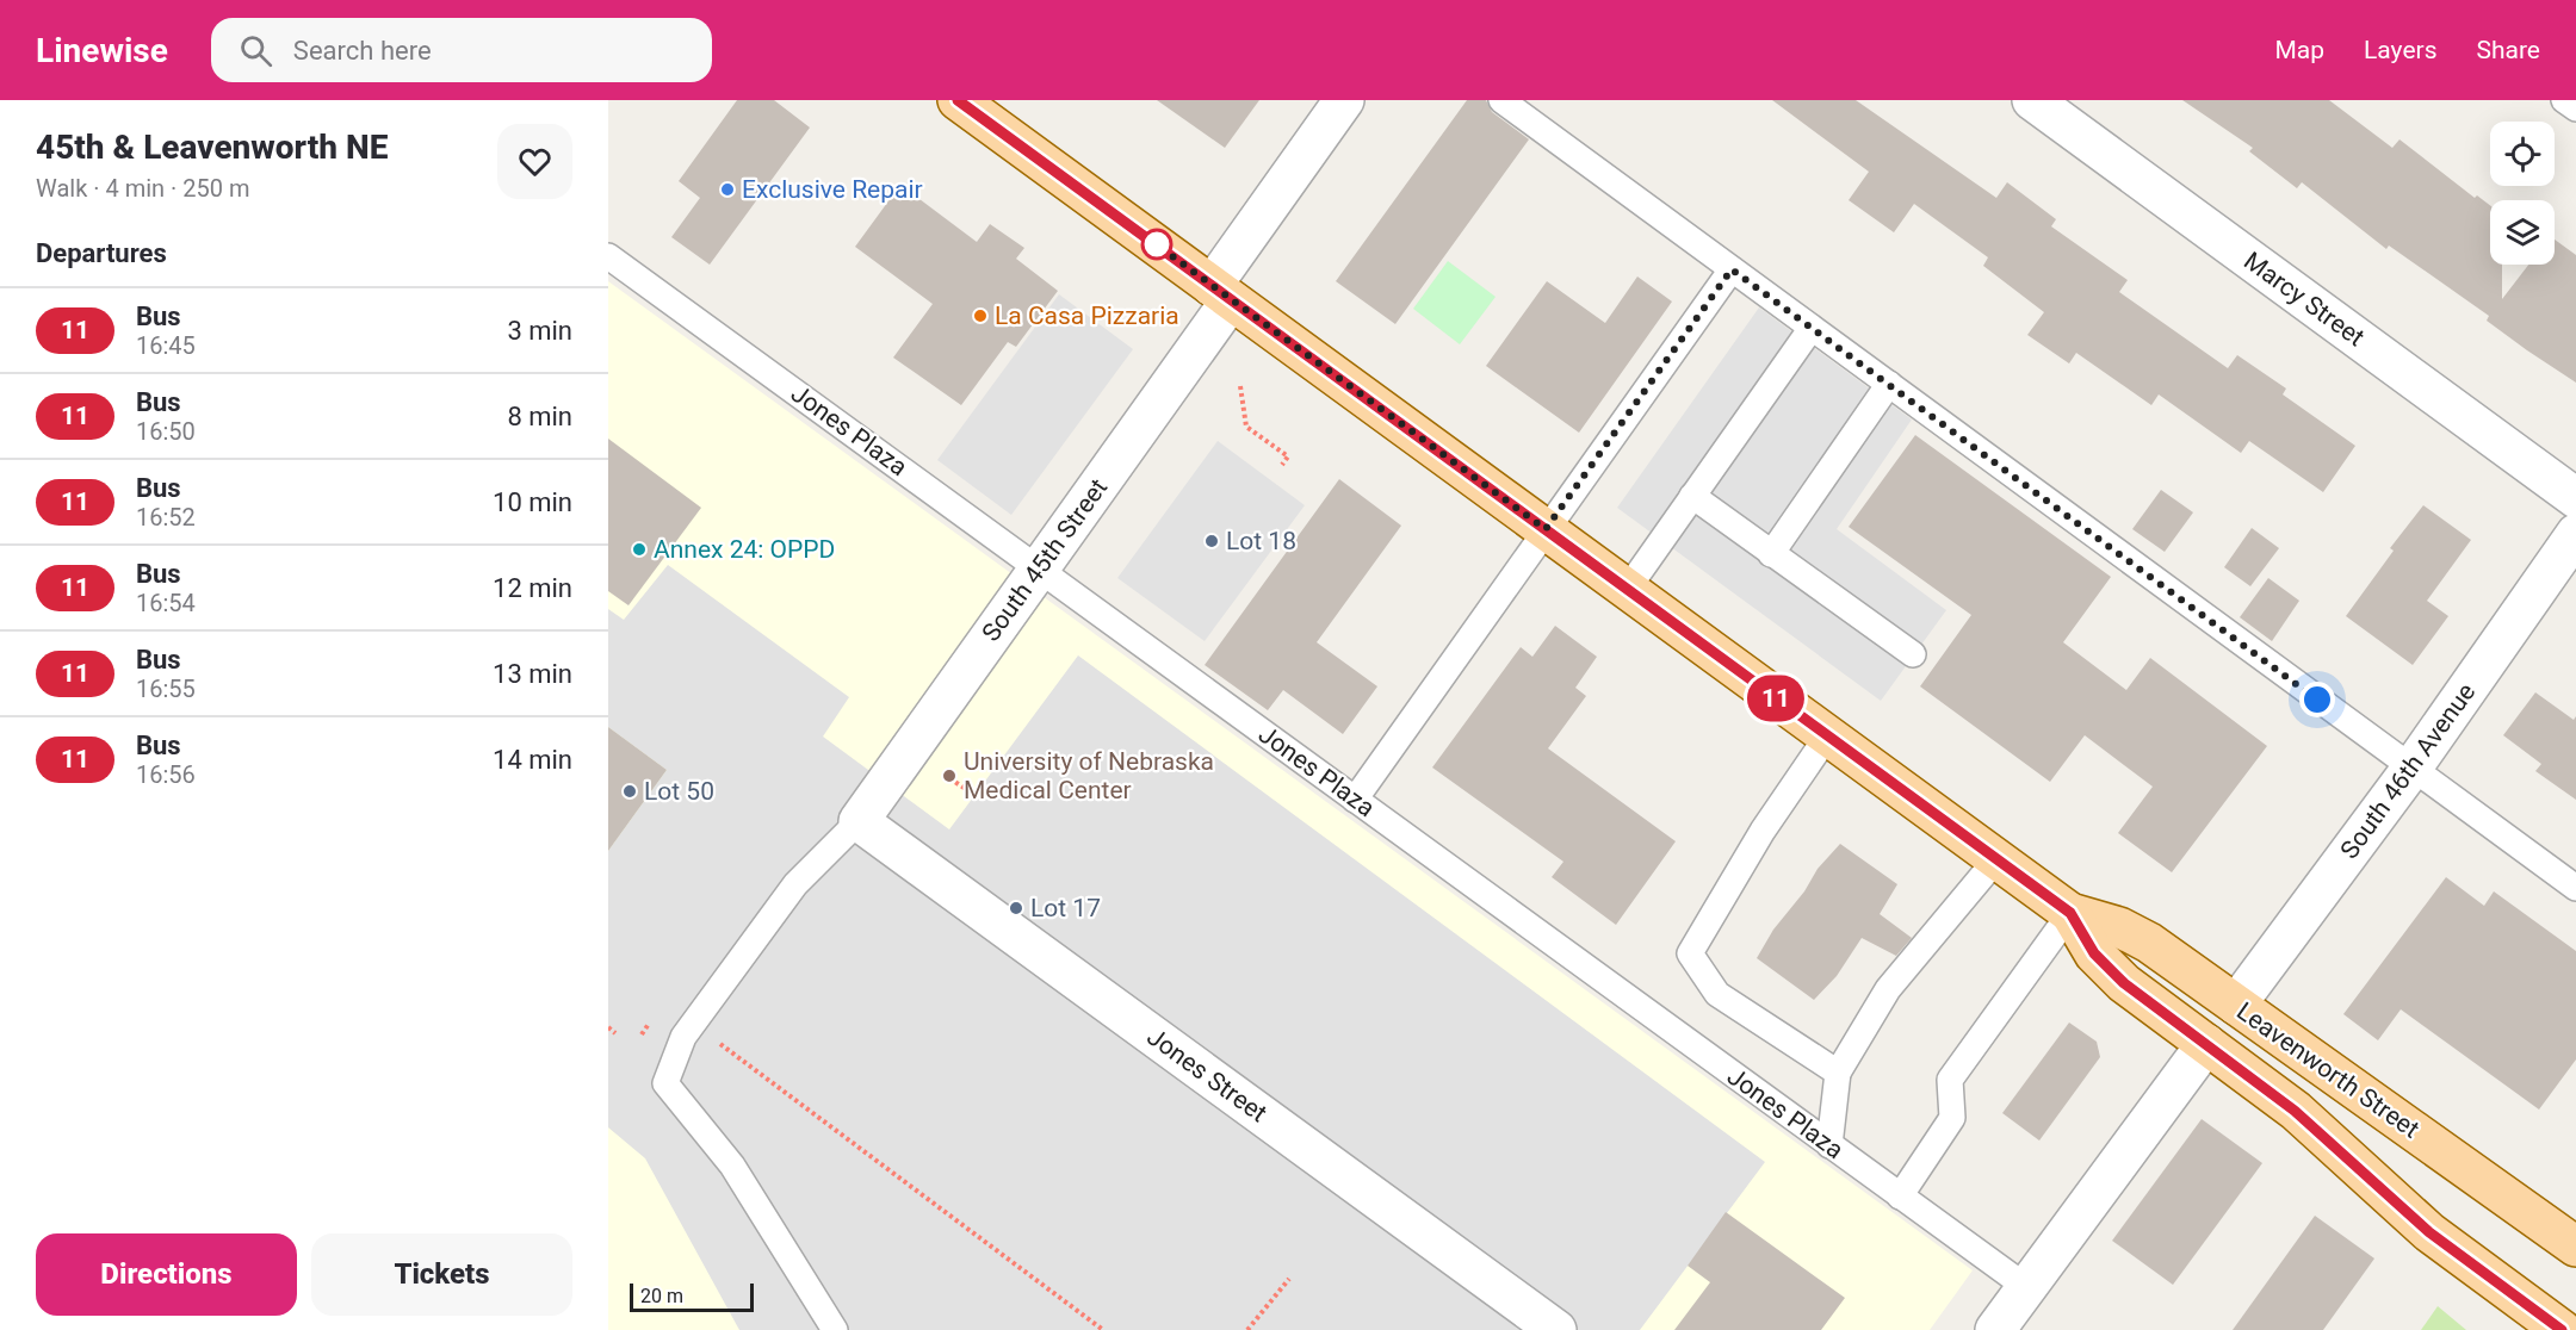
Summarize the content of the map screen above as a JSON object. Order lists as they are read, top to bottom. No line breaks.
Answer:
{"streets":{"main road":["Leavenworth Street"],"street":["Marcy Street","South 45th Street","South 46th Avenue","Jones Street"],"lane":["Jones Plaza"]},"crossings":[["Jones Plaza","South 45th Street"],["South 45th Street","Leavenworth Street"],["South 45th Street","Jones Street"],["South 46th Avenue","Leavenworth Street"]],"places":["Exclusive Repair","La Casa Pizzaria","Lot 18","Annex 24: OPPD","University of Nebraska Medical Center","Lot 50","Lot 17"],"lines":["bus line 11"],"scale_bar":"20 m","page":{"header":"Linewise","search":"Search here","nav":["Map","Layers","Share"],"heading":[["45th & Leavenworth NE","Walk · 4 min · 250 m"],"Departures"],"on_map":"11","list":[{"mark":"11","name":"Bus","note":"16:45","value":"3 min"},{"mark":"11","name":"Bus","note":"16:50","value":"8 min"},{"mark":"11","name":"Bus","note":"16:52","value":"10 min"},{"mark":"11","name":"Bus","note":"16:54","value":"12 min"},{"mark":"11","name":"Bus","note":"16:55","value":"13 min"},{"mark":"11","name":"Bus","note":"16:56","value":"14 min"}],"buttons":["Directions","Tickets"],"scale":"20 m"}}
